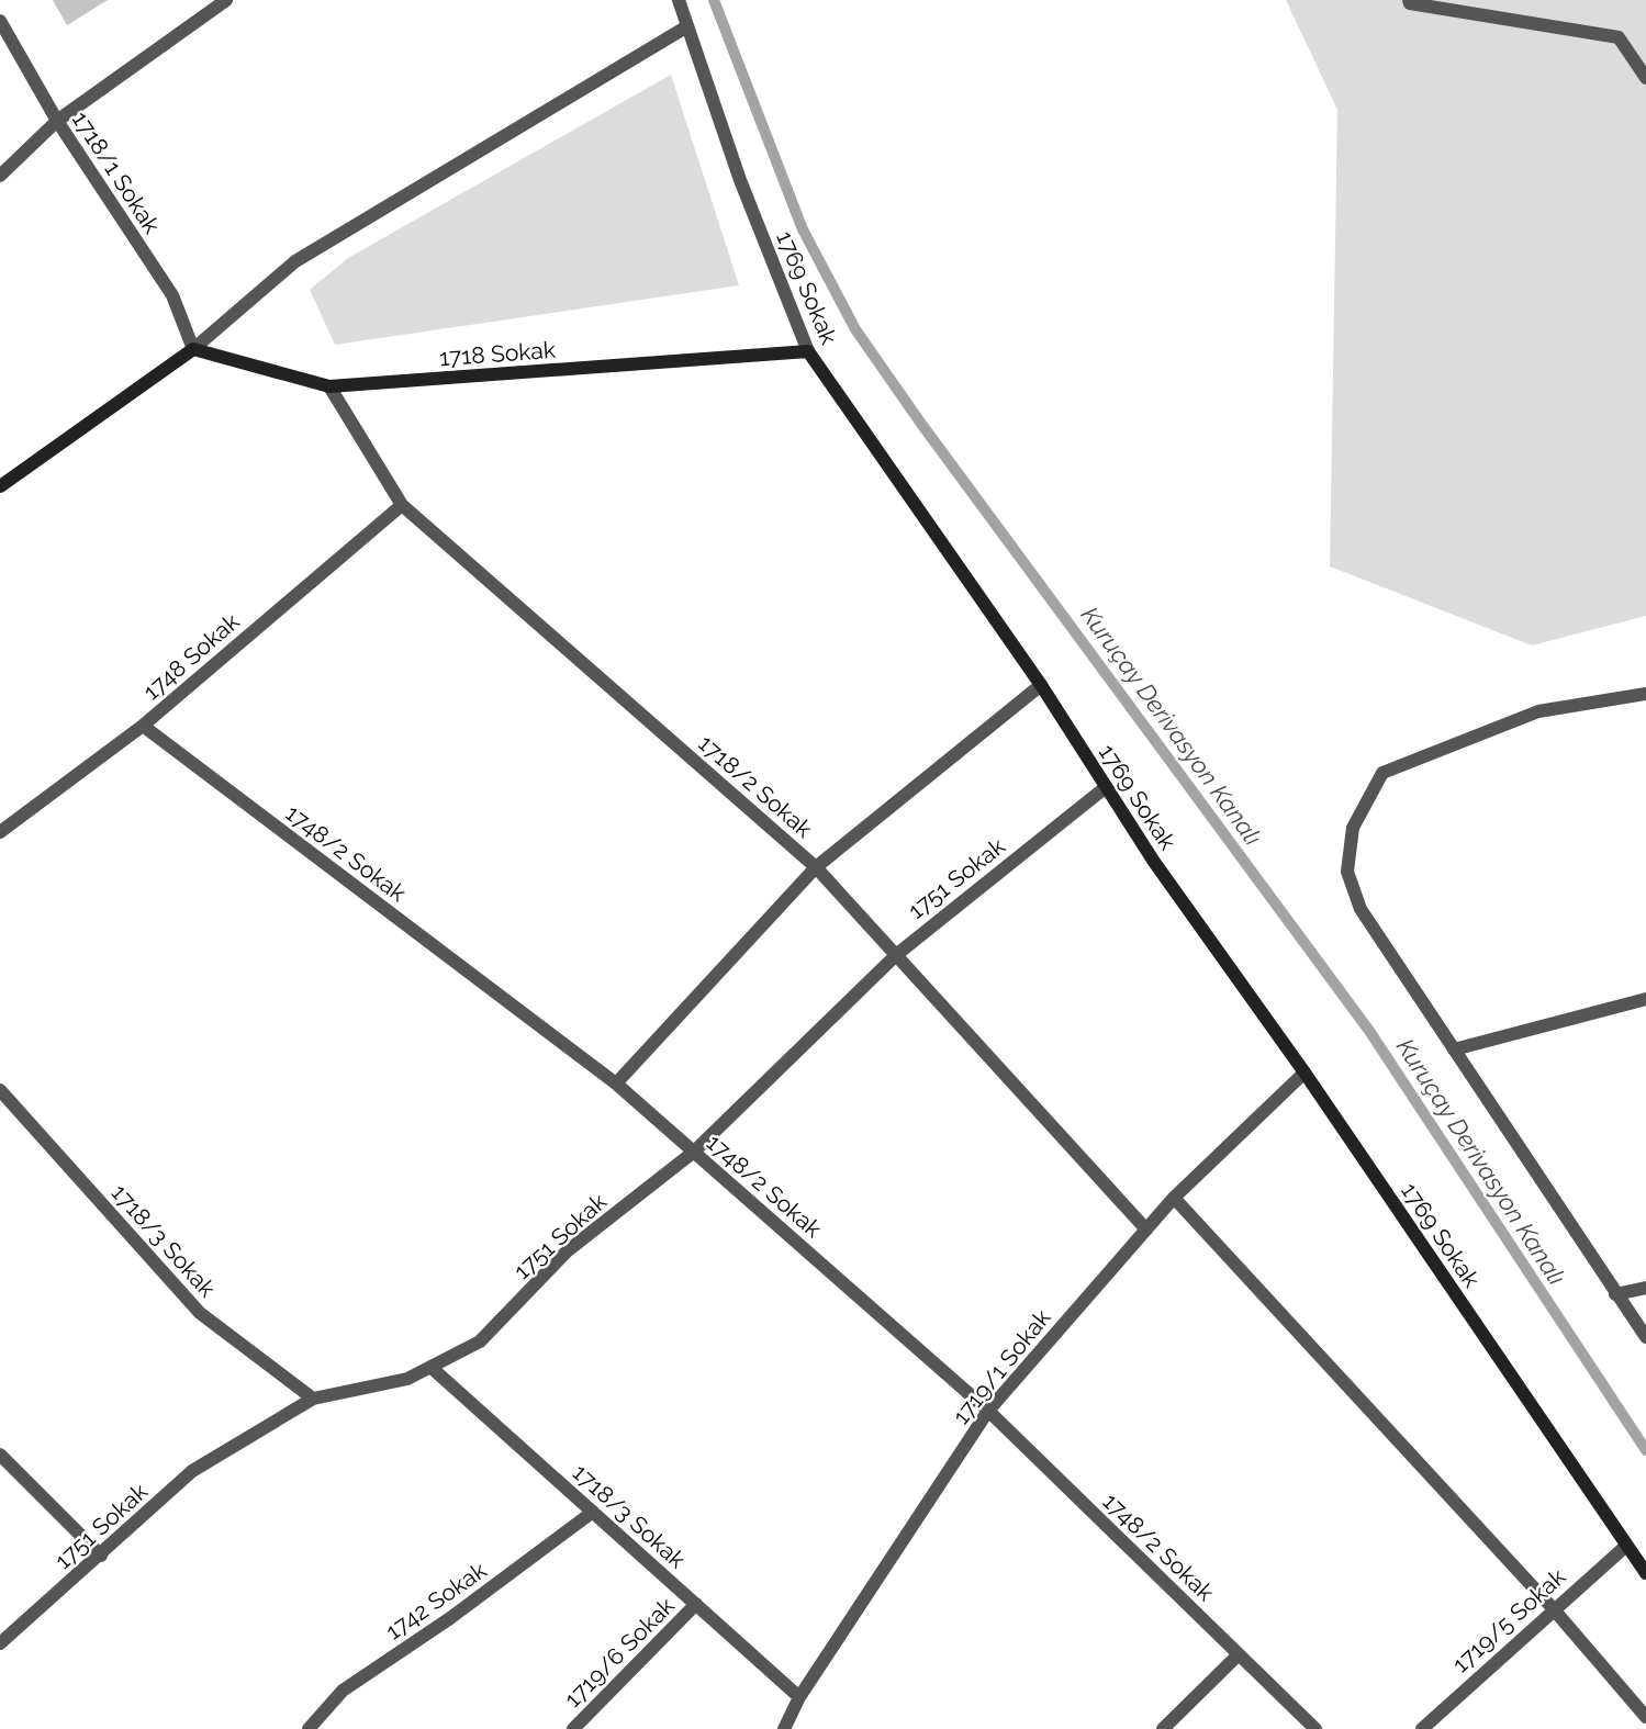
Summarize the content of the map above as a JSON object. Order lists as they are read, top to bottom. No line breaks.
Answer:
{"streets":{"main road":["1769 Sokak","1718 Sokak"],"street":["1718/1 Sokak","1748 Sokak","1718/2 Sokak","1748/2 Sokak","1751 Sokak","1718/3 Sokak","1719/1 Sokak","1742 Sokak","1719/5 Sokak","1719/6 Sokak"]},"crossings":[["1718/1 Sokak","1718 Sokak"],["1769 Sokak","1718 Sokak"],["1769 Sokak","1751 Sokak"],["1769 Sokak","1719/1 Sokak"],["1769 Sokak","1719/5 Sokak"],["1718 Sokak","1718/2 Sokak"],["1748 Sokak","1718/2 Sokak"],["1748 Sokak","1748/2 Sokak"],["1718/2 Sokak","1751 Sokak"],["1718/2 Sokak","1719/1 Sokak"],["1748/2 Sokak","1751 Sokak"],["1748/2 Sokak","1719/1 Sokak"],["1751 Sokak","1718/3 Sokak"],["1718/3 Sokak","1719/1 Sokak"],["1718/3 Sokak","1742 Sokak"],["1718/3 Sokak","1719/6 Sokak"]],"water":["Kuruçay Derivasyon Kanalı"]}
